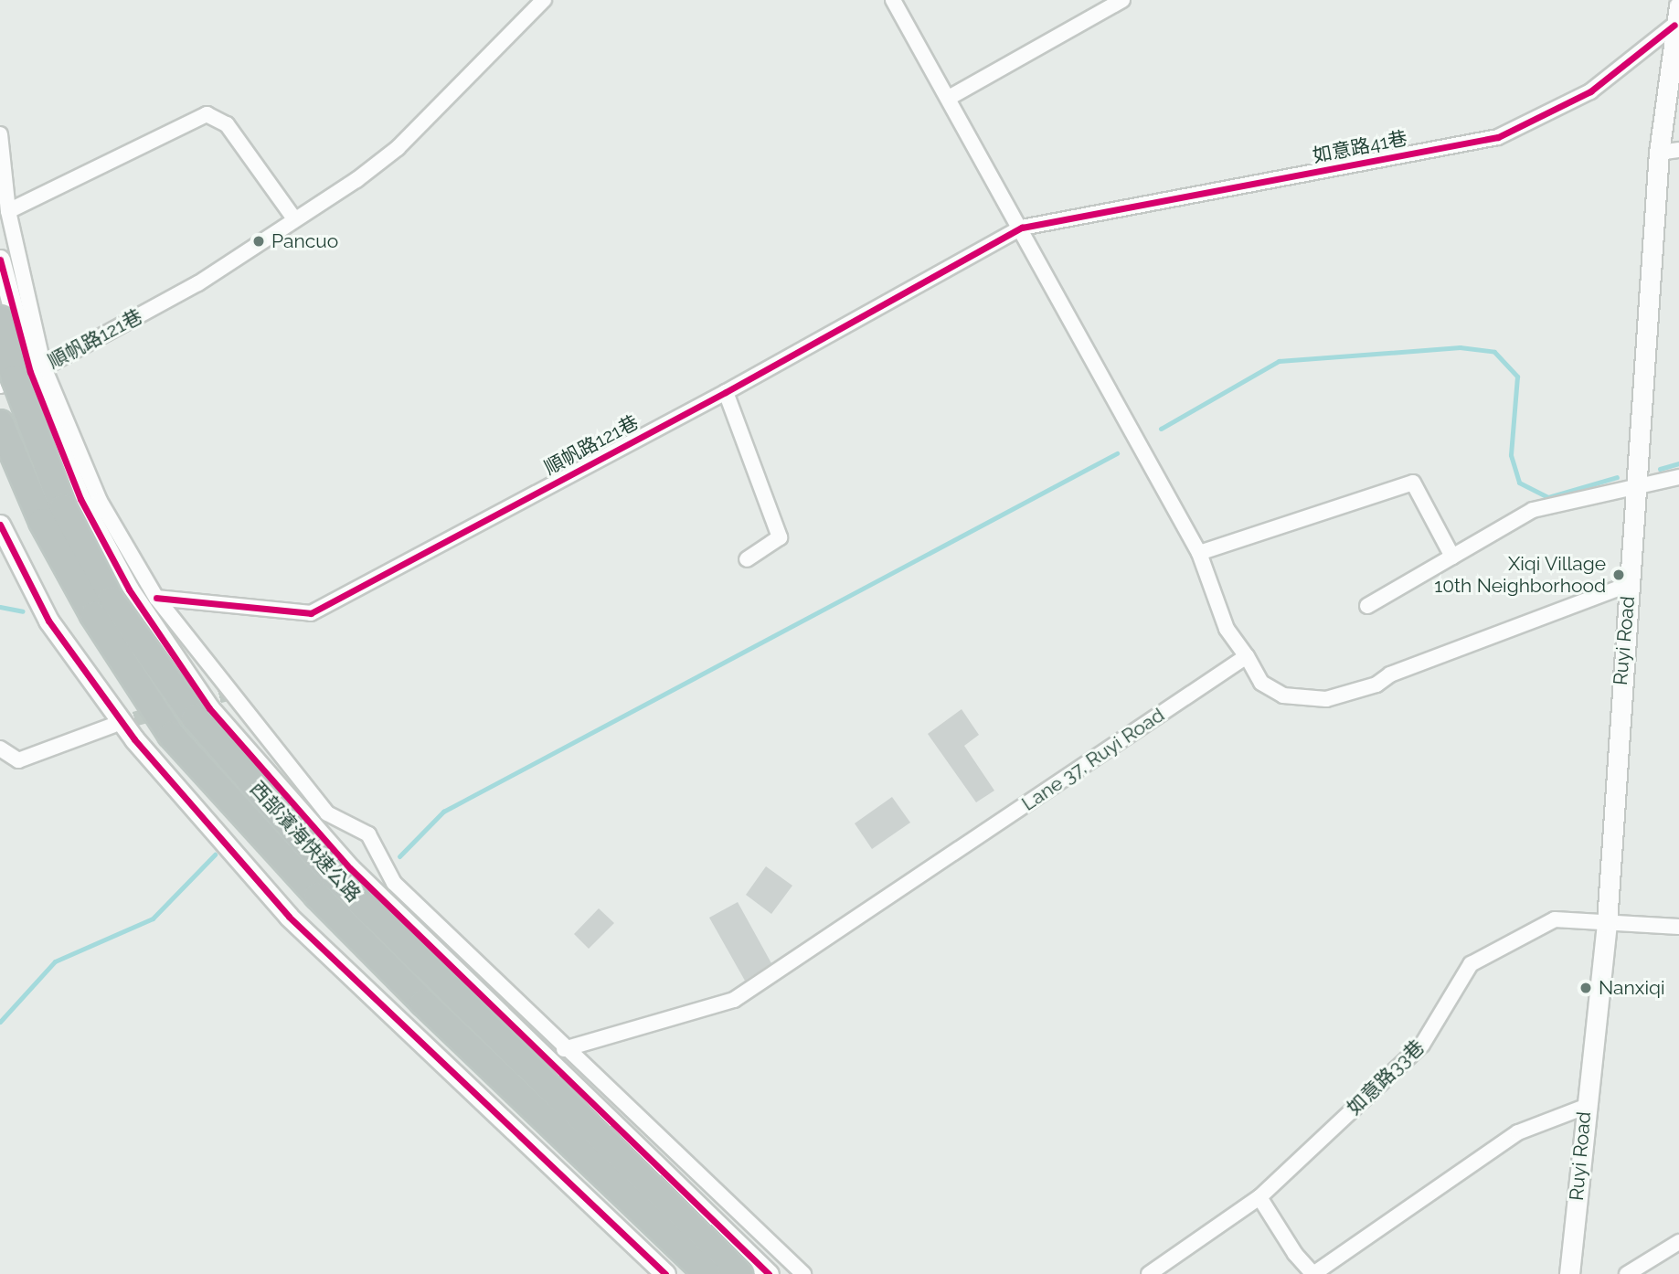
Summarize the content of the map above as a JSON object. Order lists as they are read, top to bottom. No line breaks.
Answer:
{"streets":{"highway":["西部濱海快速公路"],"street":["如意路41巷","順帆路121巷","Ruyi Road","Lane 37, Ruyi Road","如意路33巷"]},"crossings":[["如意路41巷","順帆路121巷"],["如意路41巷","Ruyi Road"],["Ruyi Road","如意路33巷"]],"places":["Pancuo","Xiqi Village 10th Neighborhood","Nanxiqi"]}
